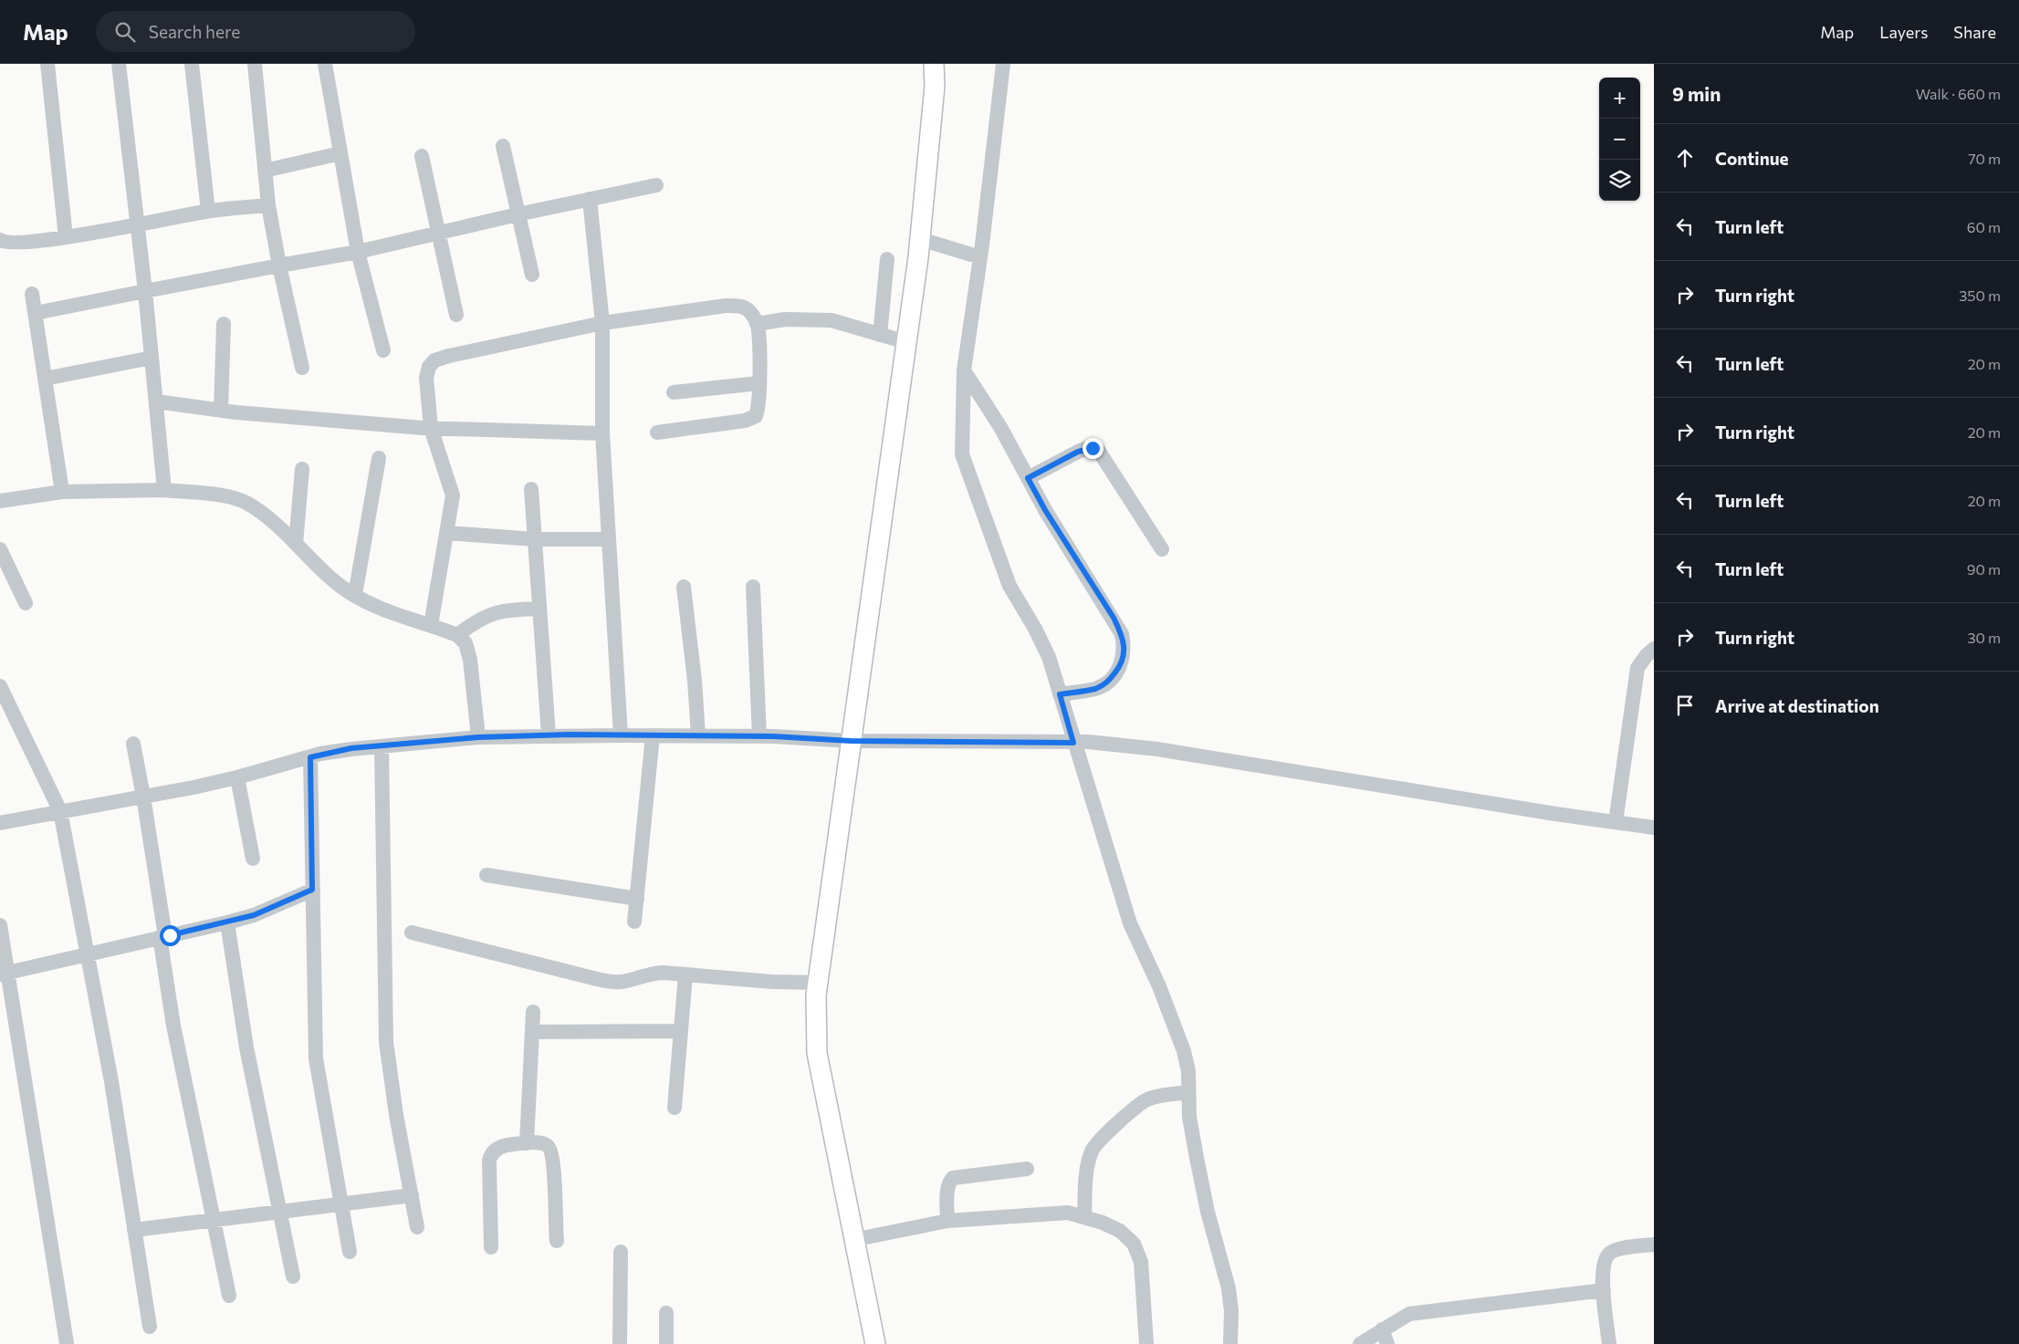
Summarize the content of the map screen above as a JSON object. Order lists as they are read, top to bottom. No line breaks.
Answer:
{"page":{"header":"Map","search":"Search here","nav":["Map","Layers","Share"],"heading":["9 min","Walk · 660 m"],"map_buttons":["+","−"],"list":[["Continue","70 m"],["Turn left","60 m"],["Turn right","350 m"],["Turn left","20 m"],["Turn right","20 m"],["Turn left","20 m"],["Turn left","90 m"],["Turn right","30 m"],"Arrive at destination"]}}
